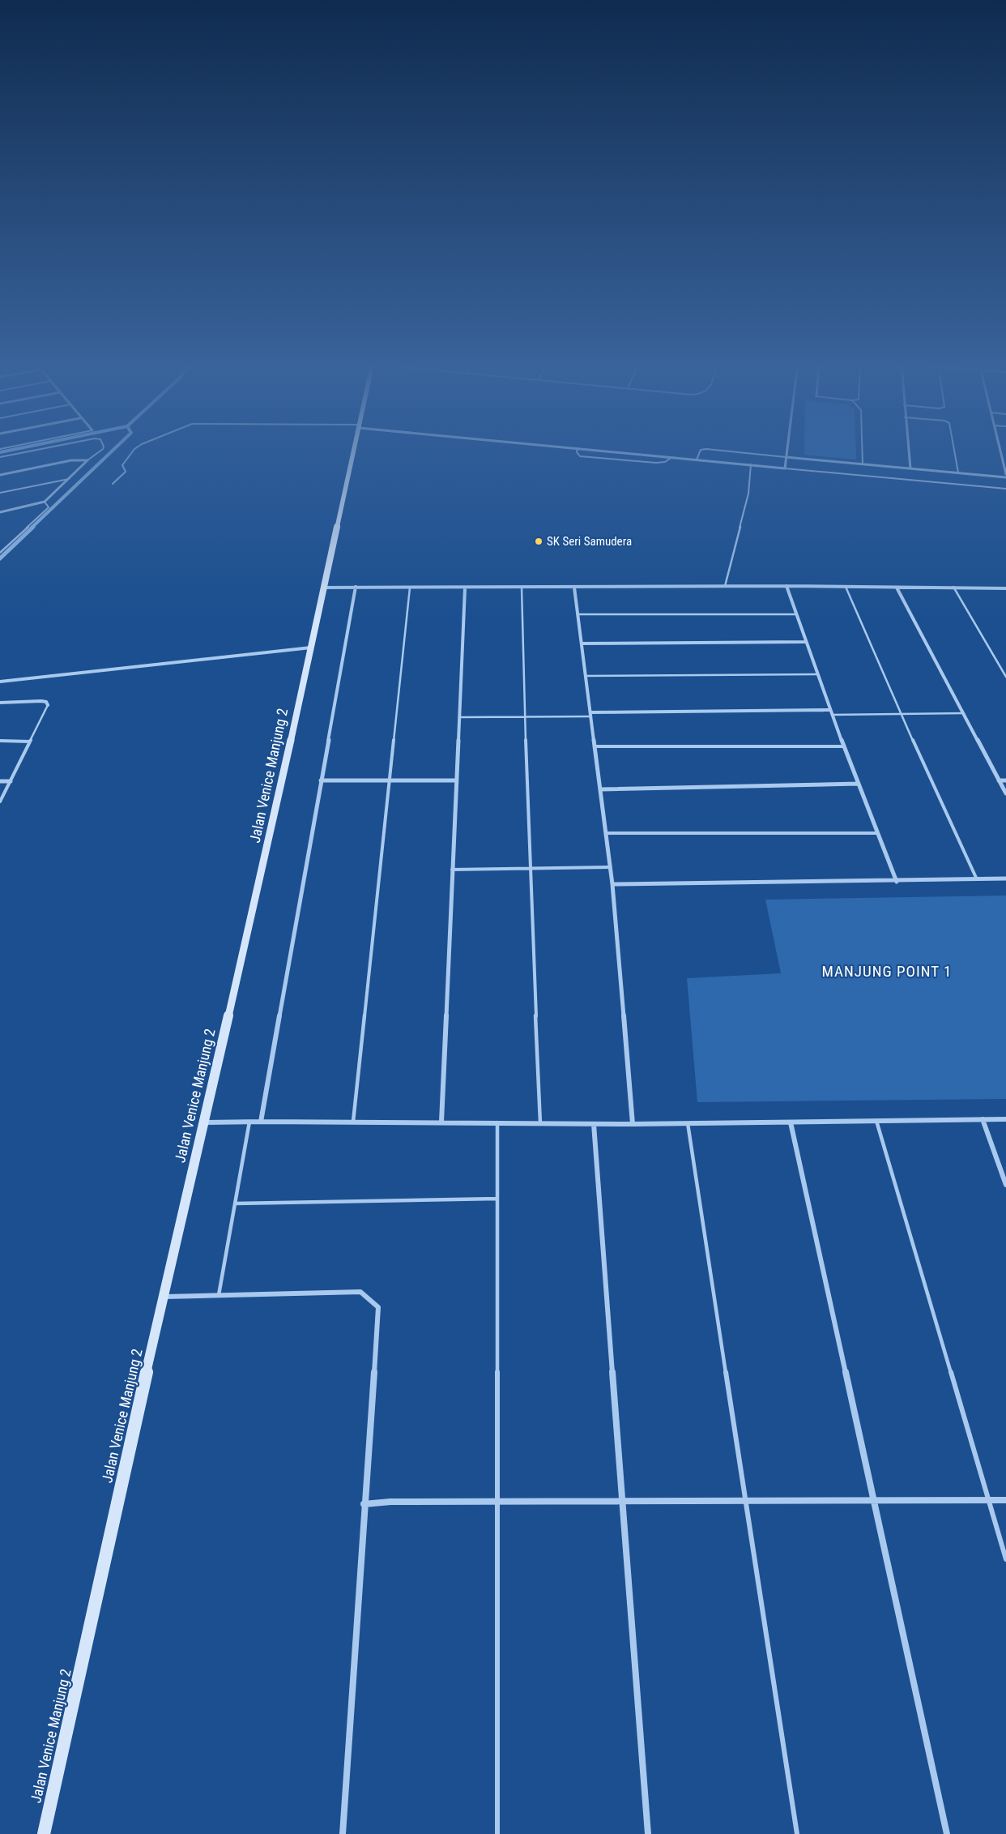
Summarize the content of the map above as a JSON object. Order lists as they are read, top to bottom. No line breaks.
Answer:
{"streets":{"street":["Jalan Venice Manjung 2"]},"districts":["MANJUNG POINT 1"],"places":["SK Seri Samudera"]}
